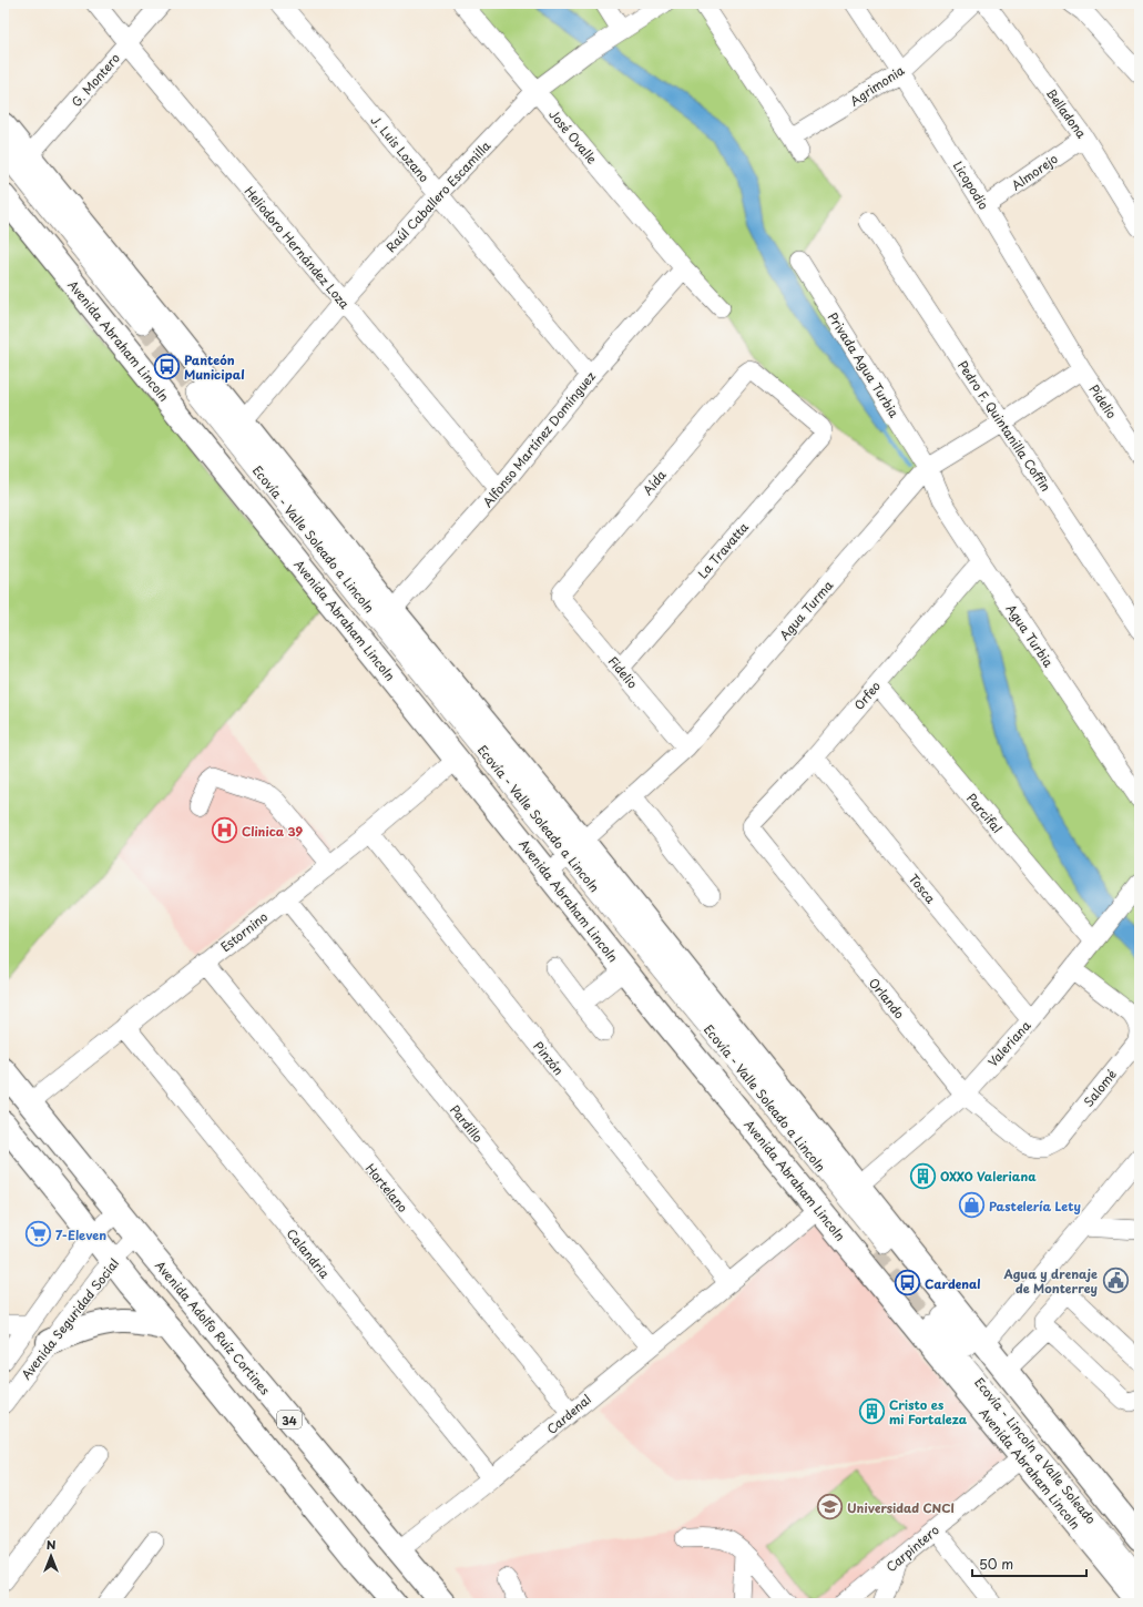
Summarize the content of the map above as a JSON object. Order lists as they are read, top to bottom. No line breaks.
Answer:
{"streets":{"main road":["Avenida Abraham Lincoln","Avenida Adolfo Ruíz Cortines","34"],"street":["G. Montero","Agrimonia","Belladona","José Ovalle","J. Luis Lozano","Almorejo","Licopodio","Raúl Caballero Escamilla","Heliodoro Hernández Loza","Privada Agua Turbia","Pidelio","Pedro F. Quintanilla Coffin","Alfonso Martínez Domínguez","Aída","La Travatta","Agua Turma","Agua Turbia","Fidelio","Orfeo","Parcifal","Tosca","Estornino","Orlando","Valeriana","Pinzón","Salomé","Pardillo","Hortelano","Calandria","Avenida Seguridad Social","Cardenal","Ecovía - Lincoln a Valle Soleado","Carpintero"]},"crossings":[["G. Montero","Heliodoro Hernández Loza"],["Agrimonia","Licopodio"],["Belladona","Almorejo"],["José Ovalle","Raúl Caballero Escamilla"],["José Ovalle","Alfonso Martínez Domínguez"],["J. Luis Lozano","Raúl Caballero Escamilla"],["J. Luis Lozano","Alfonso Martínez Domínguez"],["Almorejo","Licopodio"],["Licopodio","Pidelio"],["Licopodio","Agua Turma"],["Raúl Caballero Escamilla","Heliodoro Hernández Loza"],["Heliodoro Hernández Loza","Alfonso Martínez Domínguez"],["Avenida Abraham Lincoln","Agua Turma"],["Avenida Abraham Lincoln","Estornino"],["Avenida Abraham Lincoln","Cardenal"],["Avenida Abraham Lincoln","Carpintero"],["Privada Agua Turbia","Agua Turma"],["Privada Agua Turbia","Agua Turbia"],["Pidelio","Agua Turma"],["Pedro F. Quintanilla Coffin","Agua Turma"],["Aída","La Travatta"],["Aída","Fidelio"],["La Travatta","Fidelio"],["Agua Turma","Agua Turbia"],["Agua Turma","Fidelio"],["Agua Turbia","Orfeo"],["Orfeo","Parcifal"],["Orfeo","Tosca"],["Orfeo","Orlando"],["Parcifal","Valeriana"],["Tosca","Valeriana"],["Estornino","Pinzón"],["Estornino","Pardillo"],["Estornino","Hortelano"],["Estornino","Calandria"],["Estornino","Avenida Adolfo Ruíz Cortines"],["Orlando","Valeriana"],["Orlando","Salomé"],["Valeriana","Salomé"],["Pinzón","Cardenal"],["Pardillo","Cardenal"],["Hortelano","Cardenal"],["Calandria","Cardenal"],["Avenida Seguridad Social","Avenida Adolfo Ruíz Cortines"],["Avenida Adolfo Ruíz Cortines","Cardenal"]],"places":{"bus stop":["Panteón Municipal","Cardenal"],"hospital":["Clinica 39"],"building":["OXXO Valeriana","Cristo es mi Fortaleza"],"shop":["Pastelería Lety"],"supermarket":["7-Eleven"],"public building":["Agua y drenaje de Monterrey"],"school or university":["Universidad CNCI"]},"scale_bar":"50 m","north":"top"}
